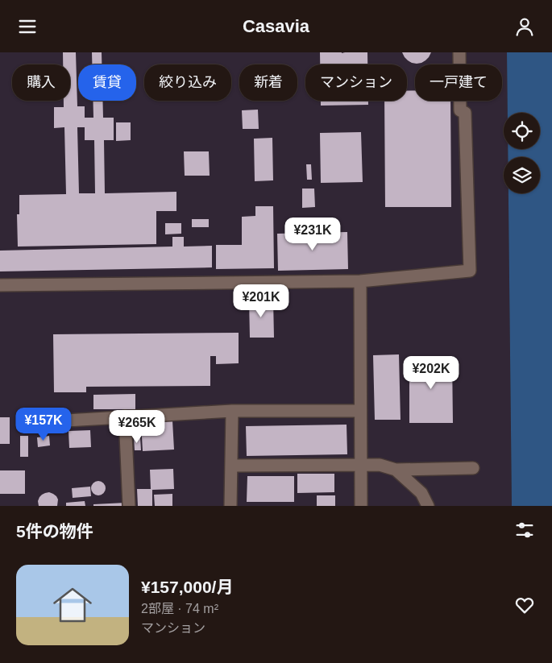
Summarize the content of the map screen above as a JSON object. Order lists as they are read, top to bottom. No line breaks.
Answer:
{"page":{"header":"Casavia","chip":["購入","賃貸","絞り込み","新着","マンション","一戸建て"],"price":["¥231K","¥201K","¥202K","¥157K","¥265K"],"heading":"5件の物件","list":[{"name":"¥157,000/月","note":"2部屋 · 74 m² · マンション"}]}}
